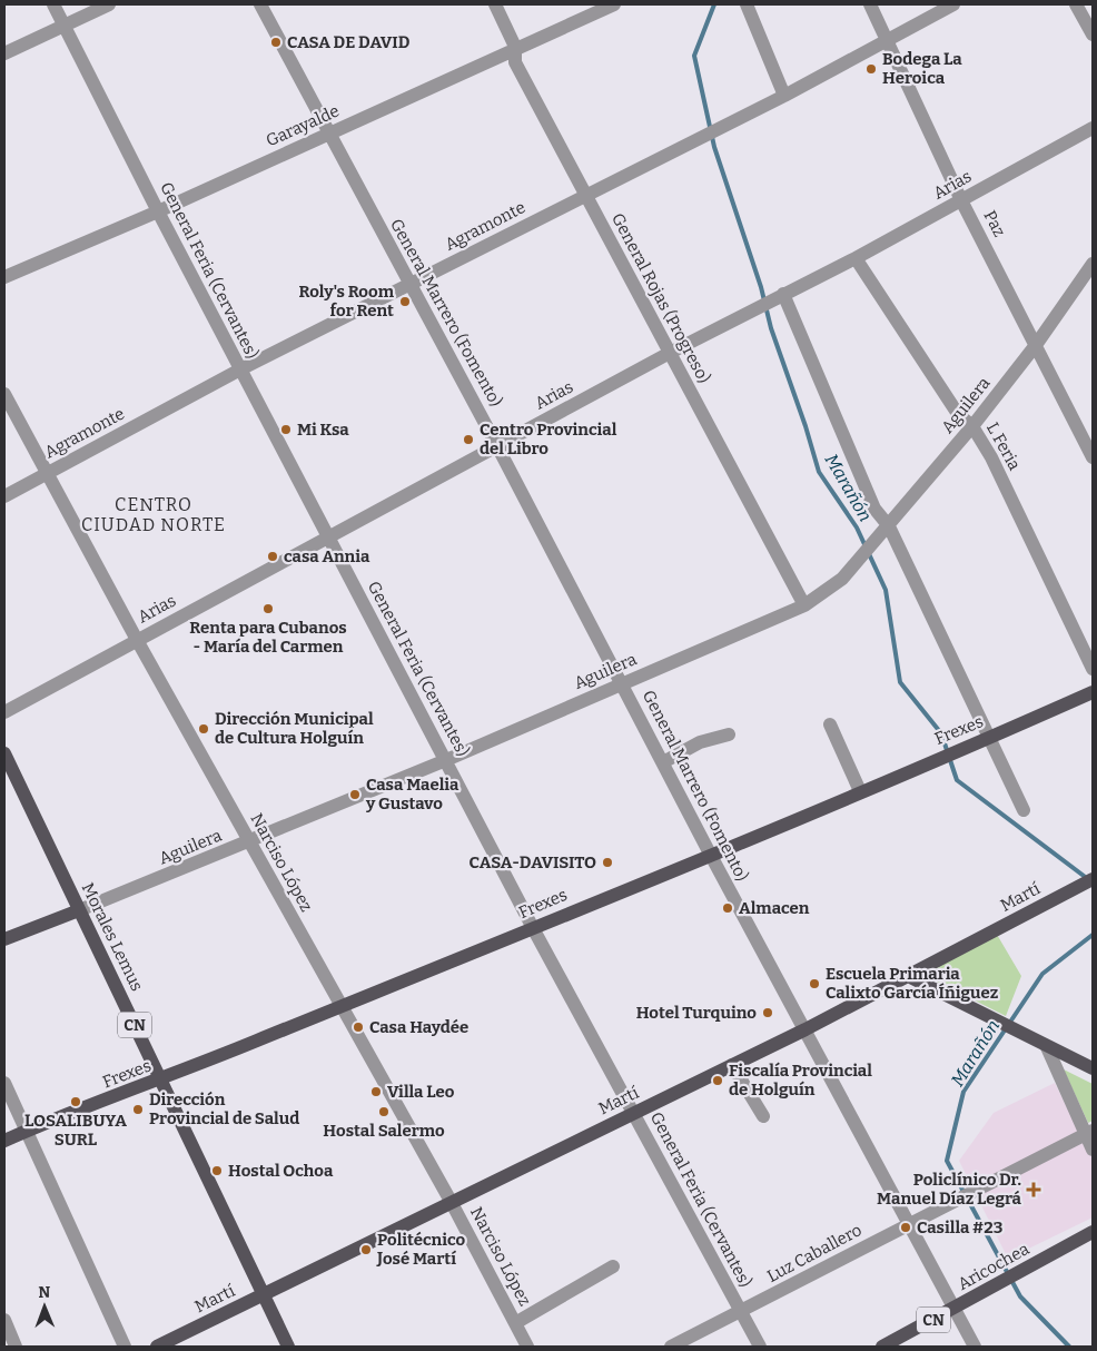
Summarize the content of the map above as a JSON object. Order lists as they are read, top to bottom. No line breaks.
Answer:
{"streets":{"main road":["Aguilera","Frexes","Martí","Morales Lemus","CN","Aricochea"],"street":["Garayalde","Arias","Paz","Agramonte","General Feria (Cervantes)","General Rojas (Progreso)","General Marrero (Fomento)","L Feria","Narciso López","Luz Caballero"]},"crossings":[["Garayalde","General Feria (Cervantes)"],["Garayalde","General Rojas (Progreso)"],["Garayalde","General Marrero (Fomento)"],["Arias","Paz"],["Arias","General Feria (Cervantes)"],["Arias","General Rojas (Progreso)"],["Arias","General Marrero (Fomento)"],["Arias","L Feria"],["Arias","Narciso López"],["Paz","Agramonte"],["Paz","Aguilera"],["Agramonte","General Feria (Cervantes)"],["Agramonte","General Rojas (Progreso)"],["Agramonte","General Marrero (Fomento)"],["Agramonte","Narciso López"],["General Feria (Cervantes)","Aguilera"],["General Feria (Cervantes)","Frexes"],["General Feria (Cervantes)","Martí"],["General Feria (Cervantes)","Luz Caballero"],["General Rojas (Progreso)","Aguilera"],["General Marrero (Fomento)","Aguilera"],["General Marrero (Fomento)","Frexes"],["General Marrero (Fomento)","Martí"],["General Marrero (Fomento)","Luz Caballero"],["General Marrero (Fomento)","Aricochea"],["Aguilera","L Feria"],["Aguilera","Narciso López"],["Aguilera","Morales Lemus"],["Frexes","Narciso López"],["Frexes","Morales Lemus"],["Narciso López","Martí"],["Martí","Morales Lemus"]],"districts":["CENTRO CIUDAD NORTE"],"water":["Marañón"],"places":{"other":["CASA DE DAVID","Bodega La Heroica","Roly's Room for Rent","Mi Ksa","Centro Provincial del Libro","casa Annia","Renta para Cubanos - María del Carmen","Dirección Municipal de Cultura Holguín","Casa Maelia y Gustavo","CASA-DAVISITO","Almacen","Escuela Primaria Calixto García Íñiguez","Hotel Turquino","Casa Haydée","Fiscalía Provincial de Holguín","Villa Leo","LOSALIBUYA SURL","Dirección Provincial de Salud","Hostal Salermo","Hostal Ochoa","Casilla #23","Politécnico José Martí"],"health":["Policlínico Dr. Manuel Díaz Legrá"]},"north":"top"}
